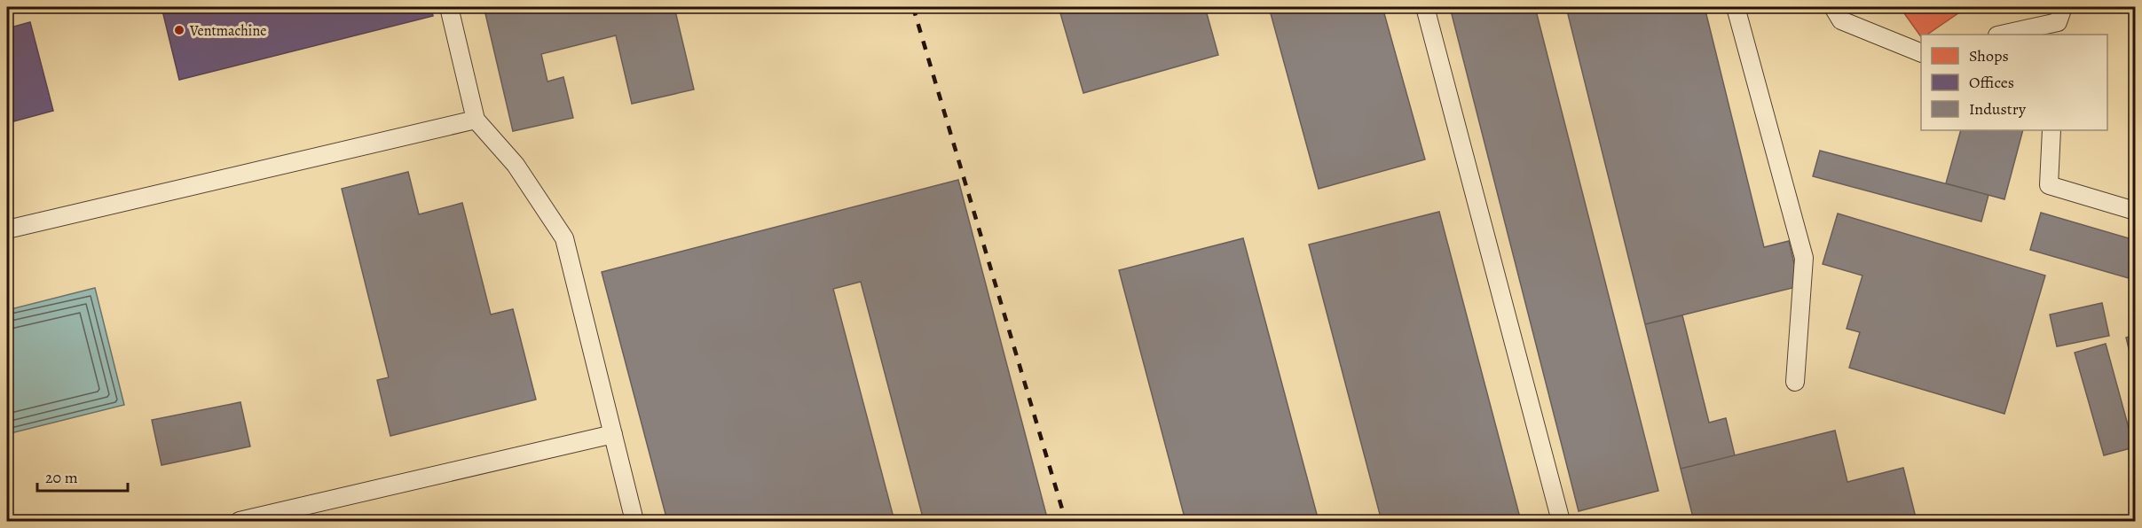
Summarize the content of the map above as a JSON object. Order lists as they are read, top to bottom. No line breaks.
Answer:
{"places":["Ventmachine"],"legend":["Shops","Offices","Industry"],"scale_bar":"20 m"}
